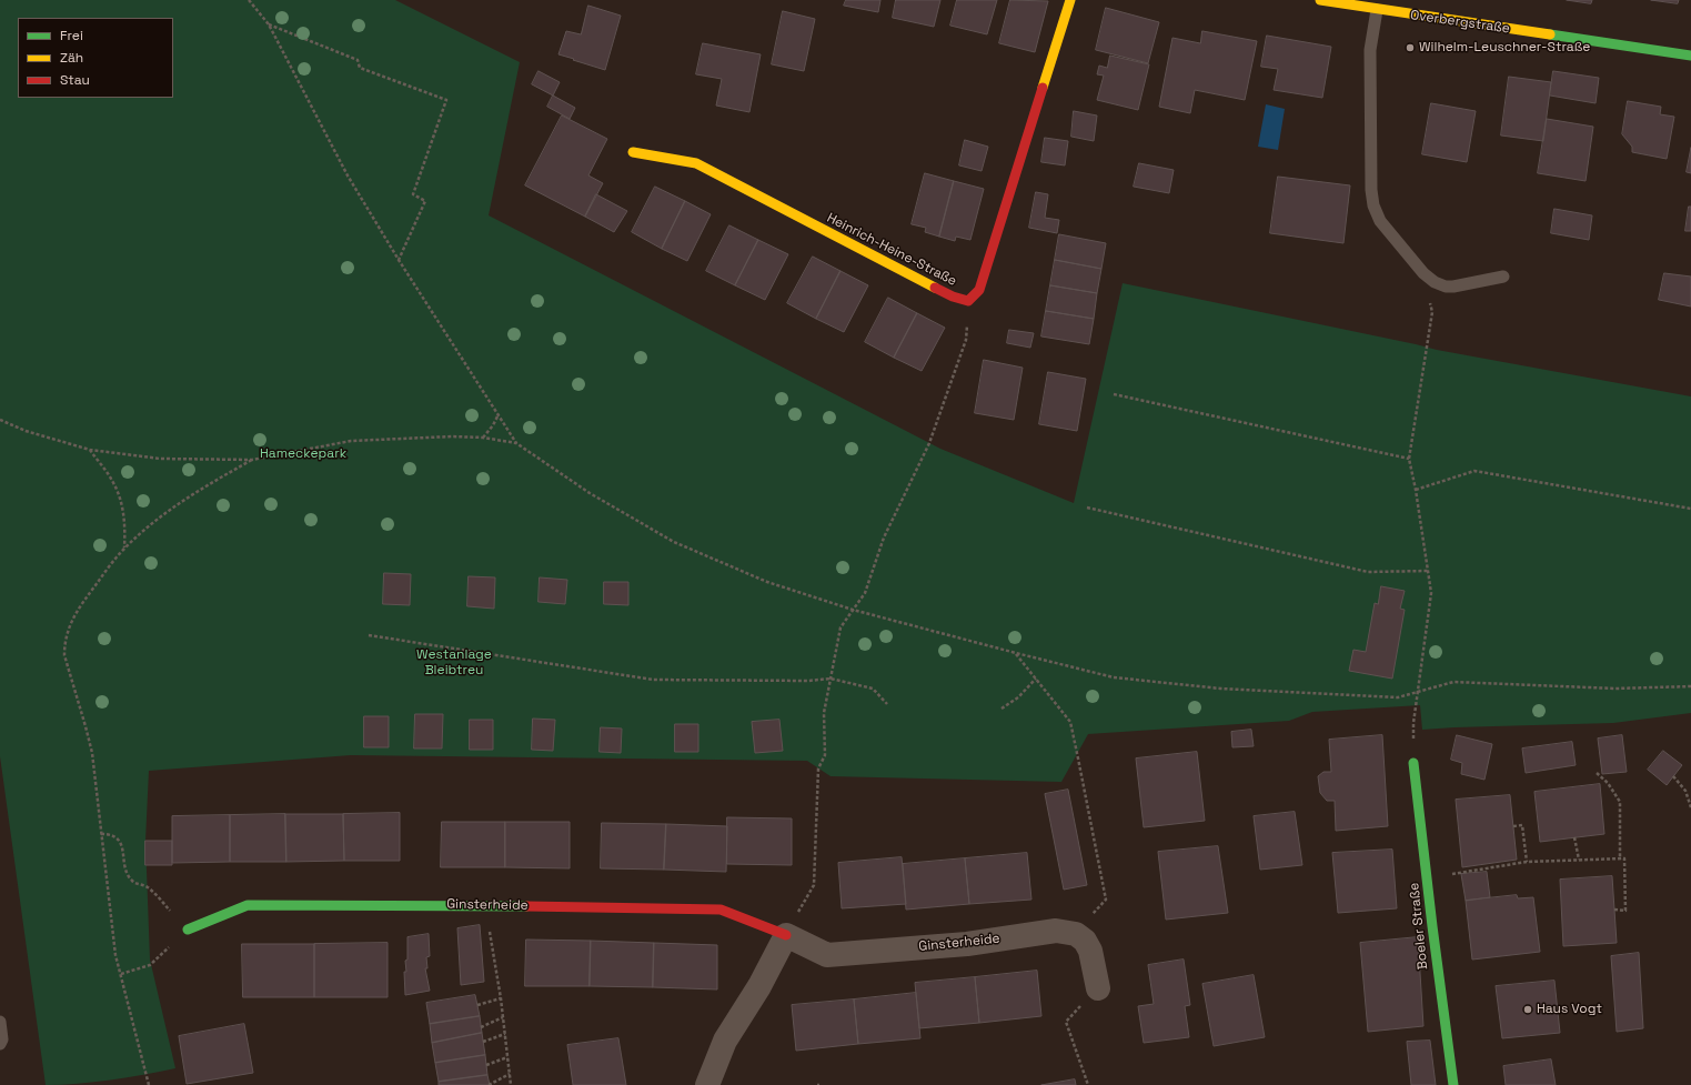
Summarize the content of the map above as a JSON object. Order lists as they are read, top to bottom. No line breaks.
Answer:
{"streets":{"street":["Overbergstraße","Heinrich-Heine-Straße","Ginsterheide","Boeler Straße"]},"parks":["Hameckepark","Westanlage Bleibtreu"],"places":["Wilhelm-Leuschner-Straße","Haus Vogt"],"legend":["Frei","Zäh","Stau"]}
